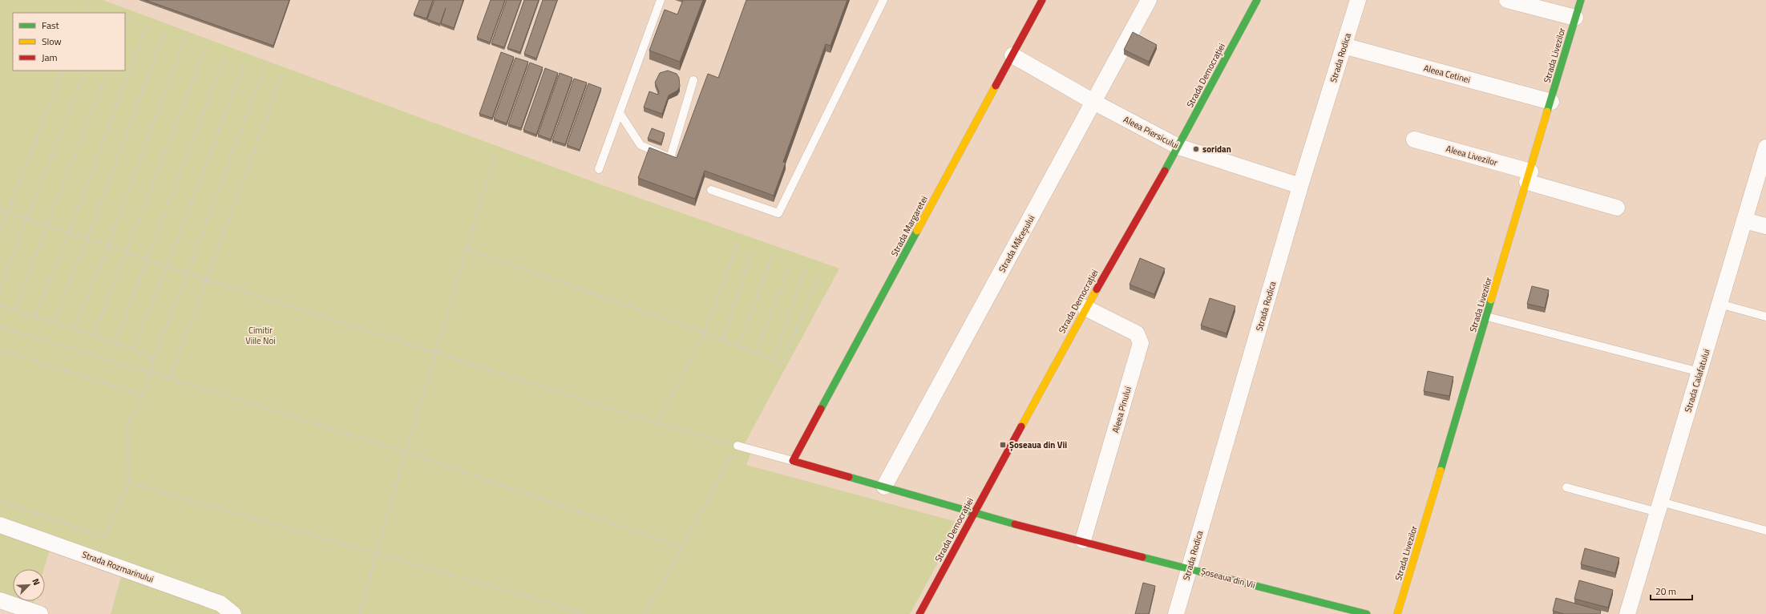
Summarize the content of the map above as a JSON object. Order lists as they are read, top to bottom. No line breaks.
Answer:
{"streets":{"street":["Strada Livezilor","Strada Rodica","Aleea Cetinei","Strada Democrației","Aleea Piersicului","Aleea Livezilor","Strada Margaretei","Strada Măceșului","Strada Calafatului","Aleea Pinului","Strada Rozmarinului","Șoseaua din Vii"]},"crossings":[["Strada Livezilor","Aleea Cetinei"],["Strada Livezilor","Aleea Livezilor"],["Strada Rodica","Aleea Cetinei"],["Strada Rodica","Aleea Piersicului"],["Strada Rodica","Șoseaua din Vii"],["Strada Democrației","Aleea Piersicului"],["Strada Democrației","Aleea Pinului"],["Strada Democrației","Șoseaua din Vii"],["Aleea Piersicului","Strada Margaretei"],["Aleea Piersicului","Strada Măceșului"],["Strada Margaretei","Șoseaua din Vii"],["Strada Măceșului","Șoseaua din Vii"],["Aleea Pinului","Șoseaua din Vii"]],"parks":["Cimitir Viile Noi"],"places":{"other":["soridan"],"transit":["Șoseaua din Vii"]},"legend":["Fast","Slow","Jam"],"scale_bar":"20 m","north":"top right"}
